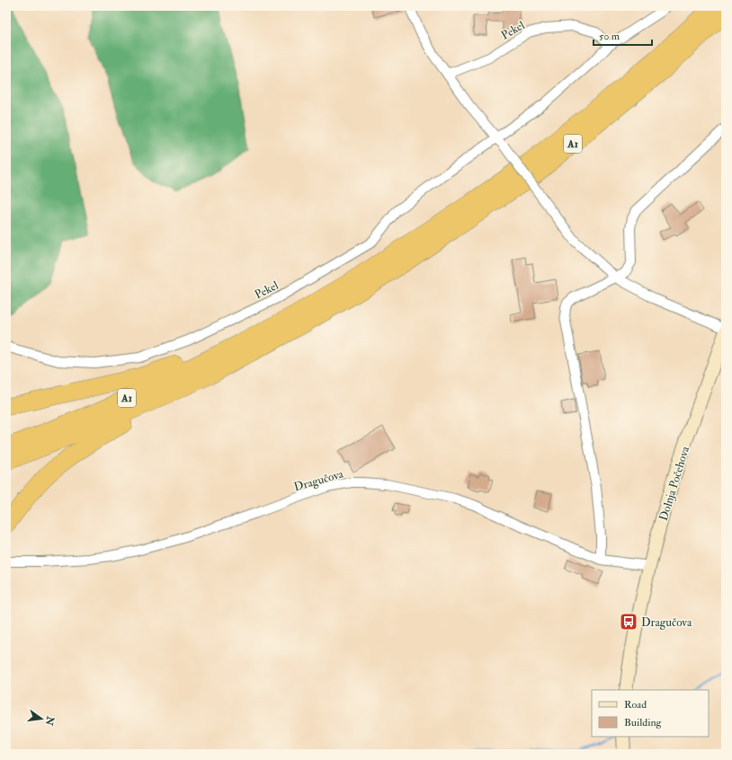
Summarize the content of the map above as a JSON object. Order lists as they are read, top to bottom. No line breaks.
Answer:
{"streets":{"highway":["A1"],"main road":["Dolnja Počehova"],"street":["Pekel","Dragučova"]},"crossings":[["Dragučova","Dolnja Počehova"]],"places":{"bus stop":["Dragučova"]},"legend":["Road","Building"],"scale_bar":"50 m","north":"right"}
